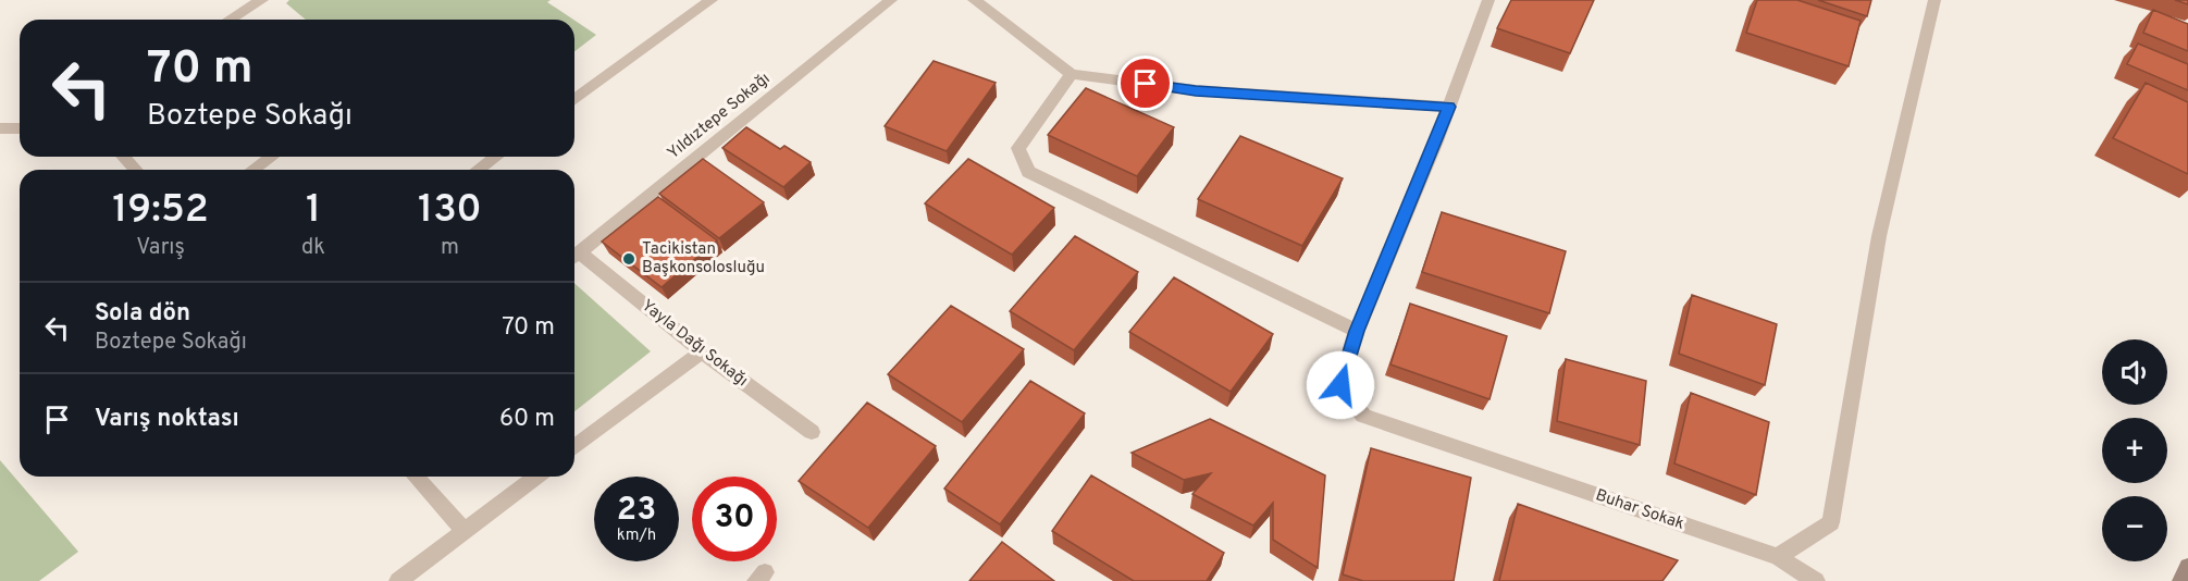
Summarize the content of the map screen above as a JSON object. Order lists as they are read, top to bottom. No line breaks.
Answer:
{"streets":{"street":["Yıldıztepe Sokağı","Yayla Dağı Sokağı","Buhar Sokak"]},"places":["Tacikistan Başkonsolosluğu"],"page":{"turn":["70 m","Boztepe Sokağı"],"eta":["19:52","Varış","1","dk","130","m"],"list":[{"name":"Sola dön","note":"Boztepe Sokağı","value":"70 m"},{"name":"Varış noktası","value":"60 m"}],"map_buttons":["+","−"],"speed":"23 km/h","limit":"30"}}
